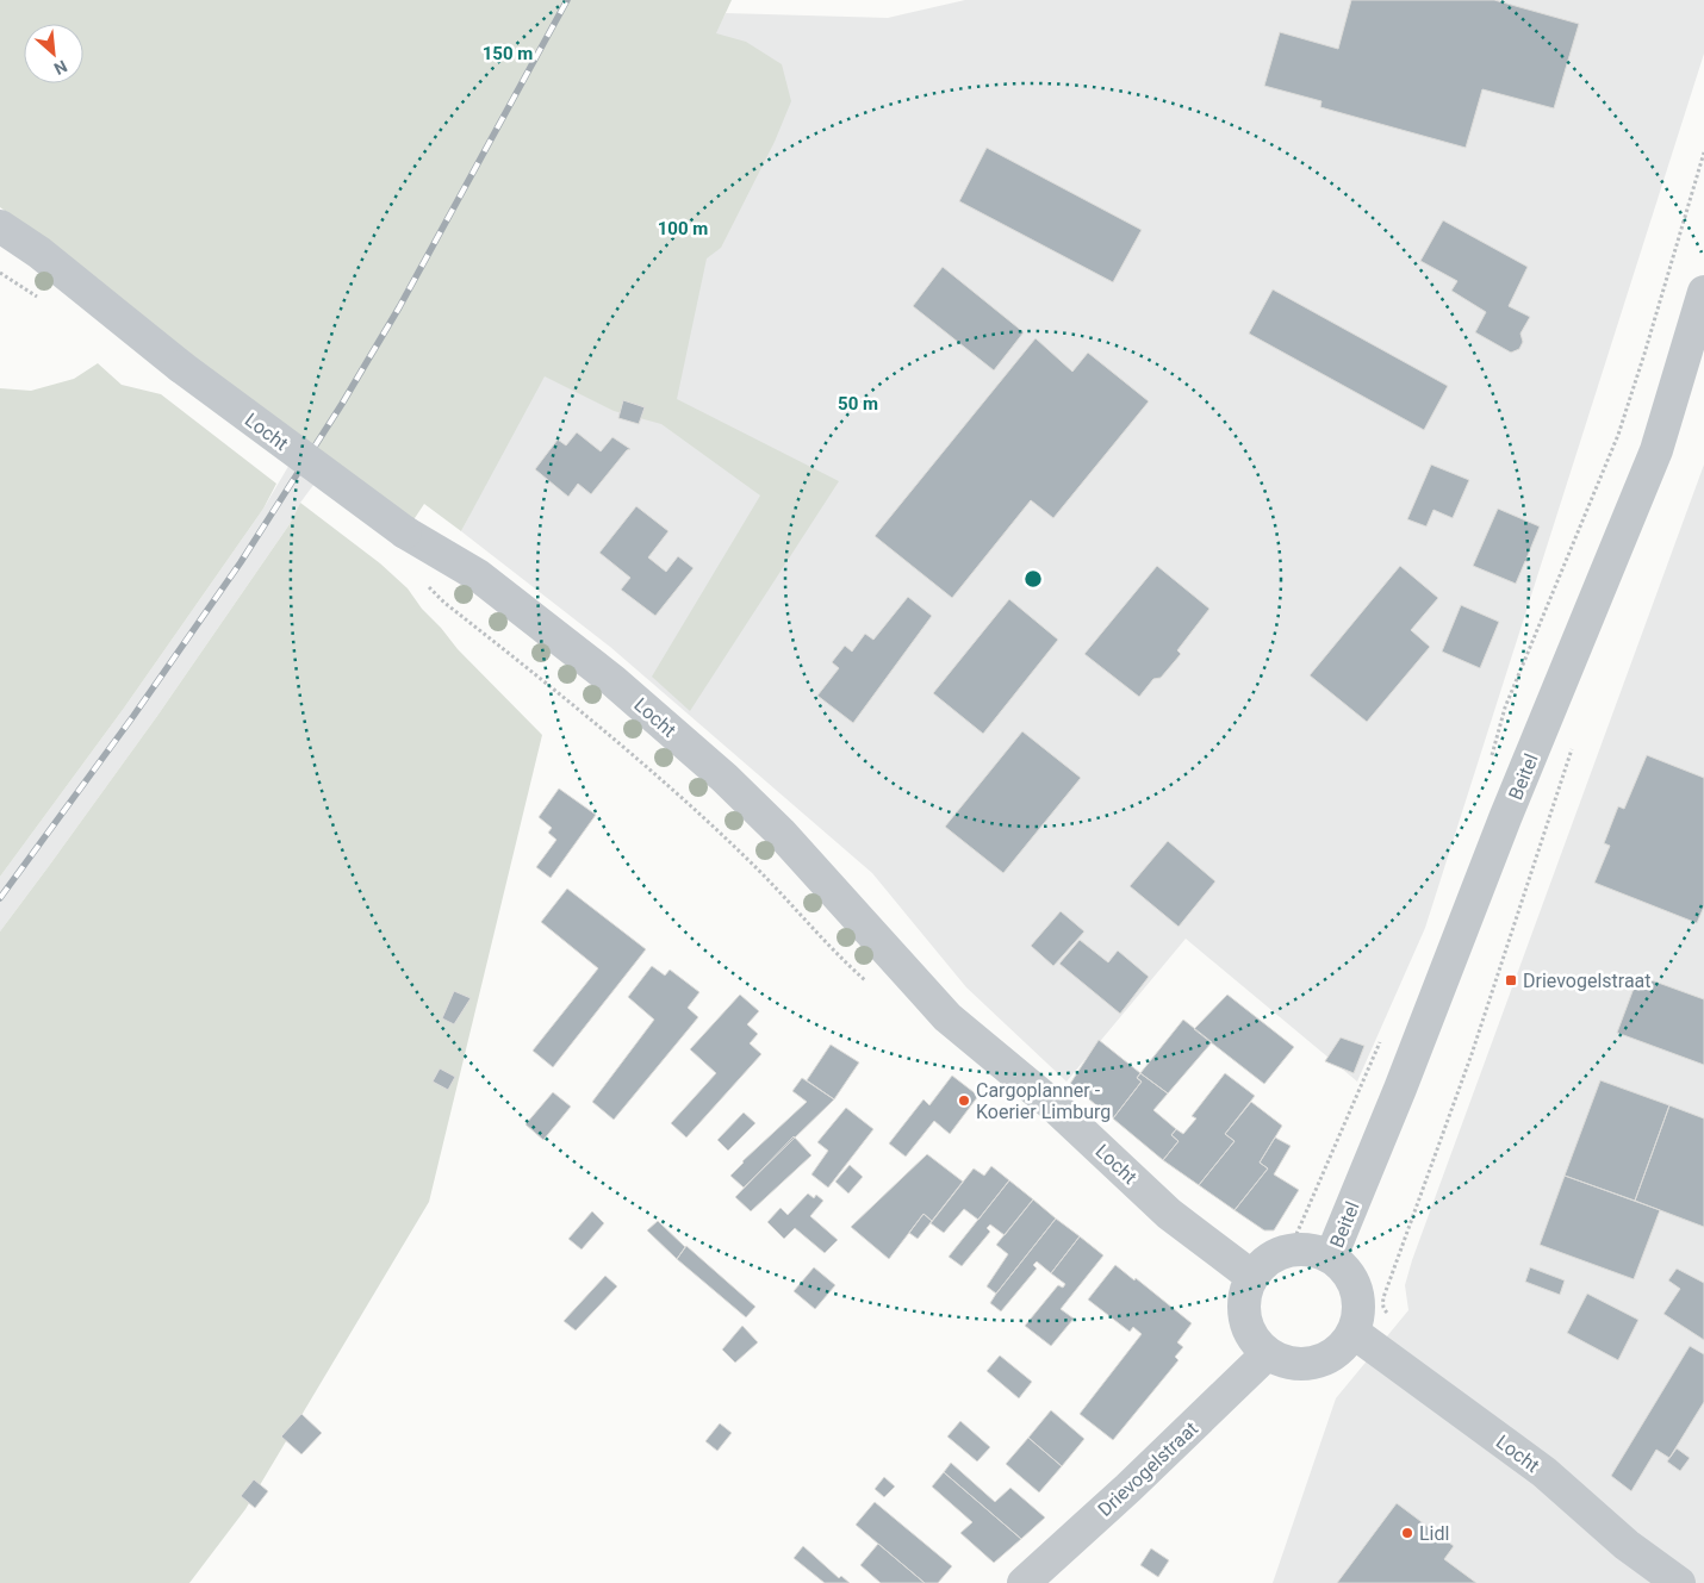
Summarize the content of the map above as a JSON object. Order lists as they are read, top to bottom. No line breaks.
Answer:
{"streets":{"street":["Locht","Beitel","Drievogelstraat"]},"crossings":[["Locht","Beitel"],["Locht","Drievogelstraat"],["Beitel","Drievogelstraat"]],"places":{"transit":["Drievogelstraat"],"other":["Cargoplanner - Koerier Limburg","Lidl"]},"north":"bottom right","rings":["150 m","100 m","50 m"]}
